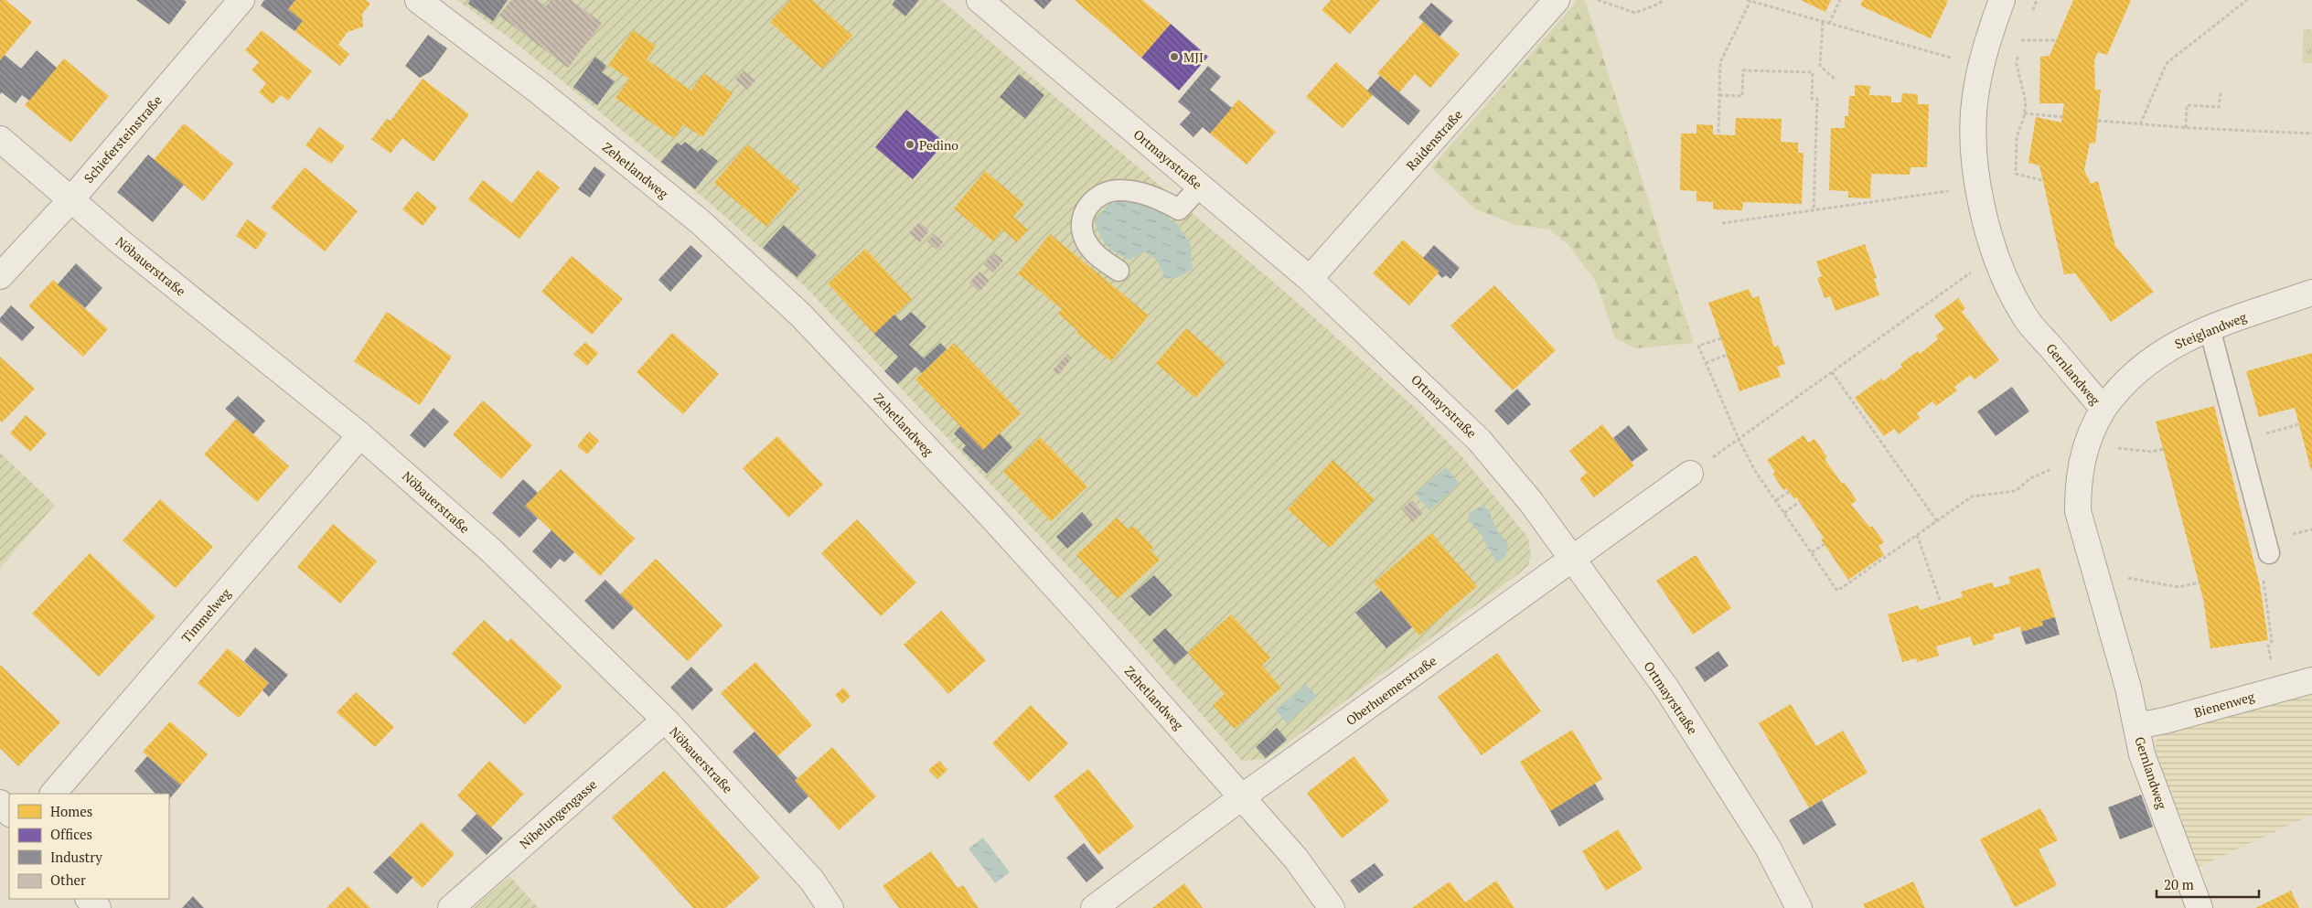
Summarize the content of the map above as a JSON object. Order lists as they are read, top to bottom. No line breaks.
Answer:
{"streets":{"street":["Schiefersteinstraße","Raidenstraße","Ortmayrstraße","Zehetlandweg","Nöbauerstraße","Steiglandweg","Gernlandweg","Timmelweg","Oberhuemerstraße","Bienenweg","Nibelungengasse"]},"crossings":[["Schiefersteinstraße","Nöbauerstraße"],["Raidenstraße","Ortmayrstraße"],["Ortmayrstraße","Oberhuemerstraße"],["Zehetlandweg","Oberhuemerstraße"],["Nöbauerstraße","Timmelweg"],["Nöbauerstraße","Nibelungengasse"],["Steiglandweg","Gernlandweg"],["Gernlandweg","Bienenweg"]],"places":["MJI","Pedino"],"legend":["Homes","Offices","Industry","Other"],"scale_bar":"20 m"}
